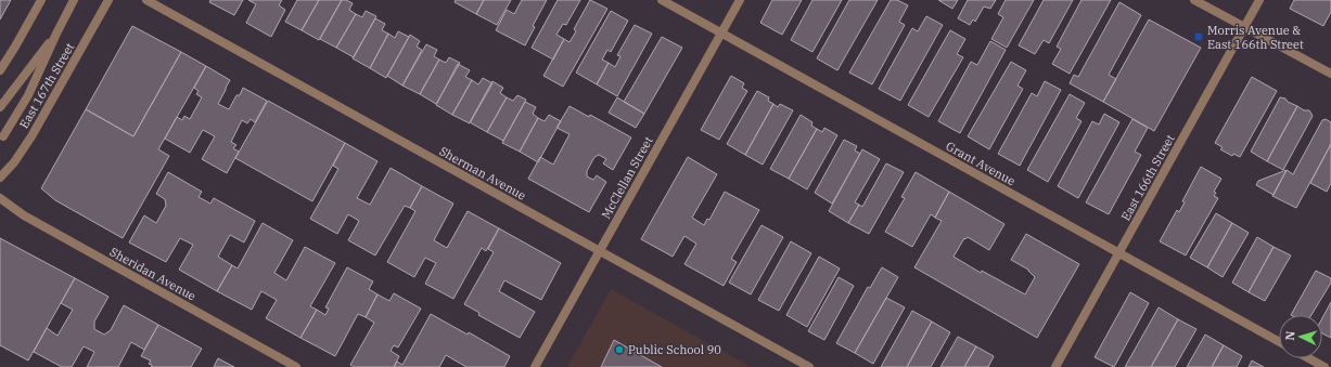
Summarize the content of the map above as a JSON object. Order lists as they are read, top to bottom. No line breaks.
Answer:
{"streets":{"street":["East 167th Street","Grant Avenue","Sherman Avenue","McClellan Street","East 166th Street","Sheridan Avenue"]},"crossings":[["Grant Avenue","McClellan Street"],["Grant Avenue","East 166th Street"],["Sherman Avenue","McClellan Street"]],"places":{"transit":["Morris Avenue & East 166th Street"],"other":["Public School 90"]},"north":"left"}
